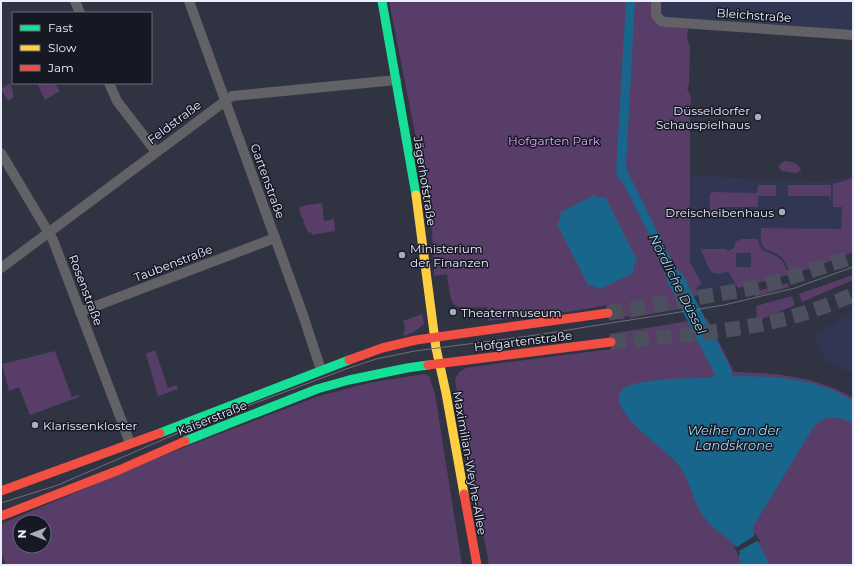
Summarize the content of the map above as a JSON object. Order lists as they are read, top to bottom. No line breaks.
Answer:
{"streets":{"main road":["Jägerhofstraße","Hofgartenstraße","Kaiserstraße","Maximilian-Weyhe-Allee"],"street":["Bleichstraße","Feldstraße","Gartenstraße","Taubenstraße","Rosenstraße"]},"crossings":[["Feldstraße","Gartenstraße"],["Feldstraße","Jägerhofstraße"],["Feldstraße","Rosenstraße"],["Gartenstraße","Taubenstraße"],["Gartenstraße","Kaiserstraße"],["Jägerhofstraße","Hofgartenstraße"],["Jägerhofstraße","Kaiserstraße"],["Jägerhofstraße","Maximilian-Weyhe-Allee"],["Taubenstraße","Rosenstraße"],["Rosenstraße","Kaiserstraße"],["Hofgartenstraße","Kaiserstraße"],["Hofgartenstraße","Maximilian-Weyhe-Allee"],["Kaiserstraße","Maximilian-Weyhe-Allee"]],"water":["Nördliche Düssel","Weiher an der Landskrone"],"parks":["Hofgarten Park"],"places":["Düsseldorfer Schauspielhaus","Dreischeibenhaus","Ministerium der Finanzen","Theatermuseum","Klarissenkloster"],"legend":["Fast","Slow","Jam"],"north":"left"}
